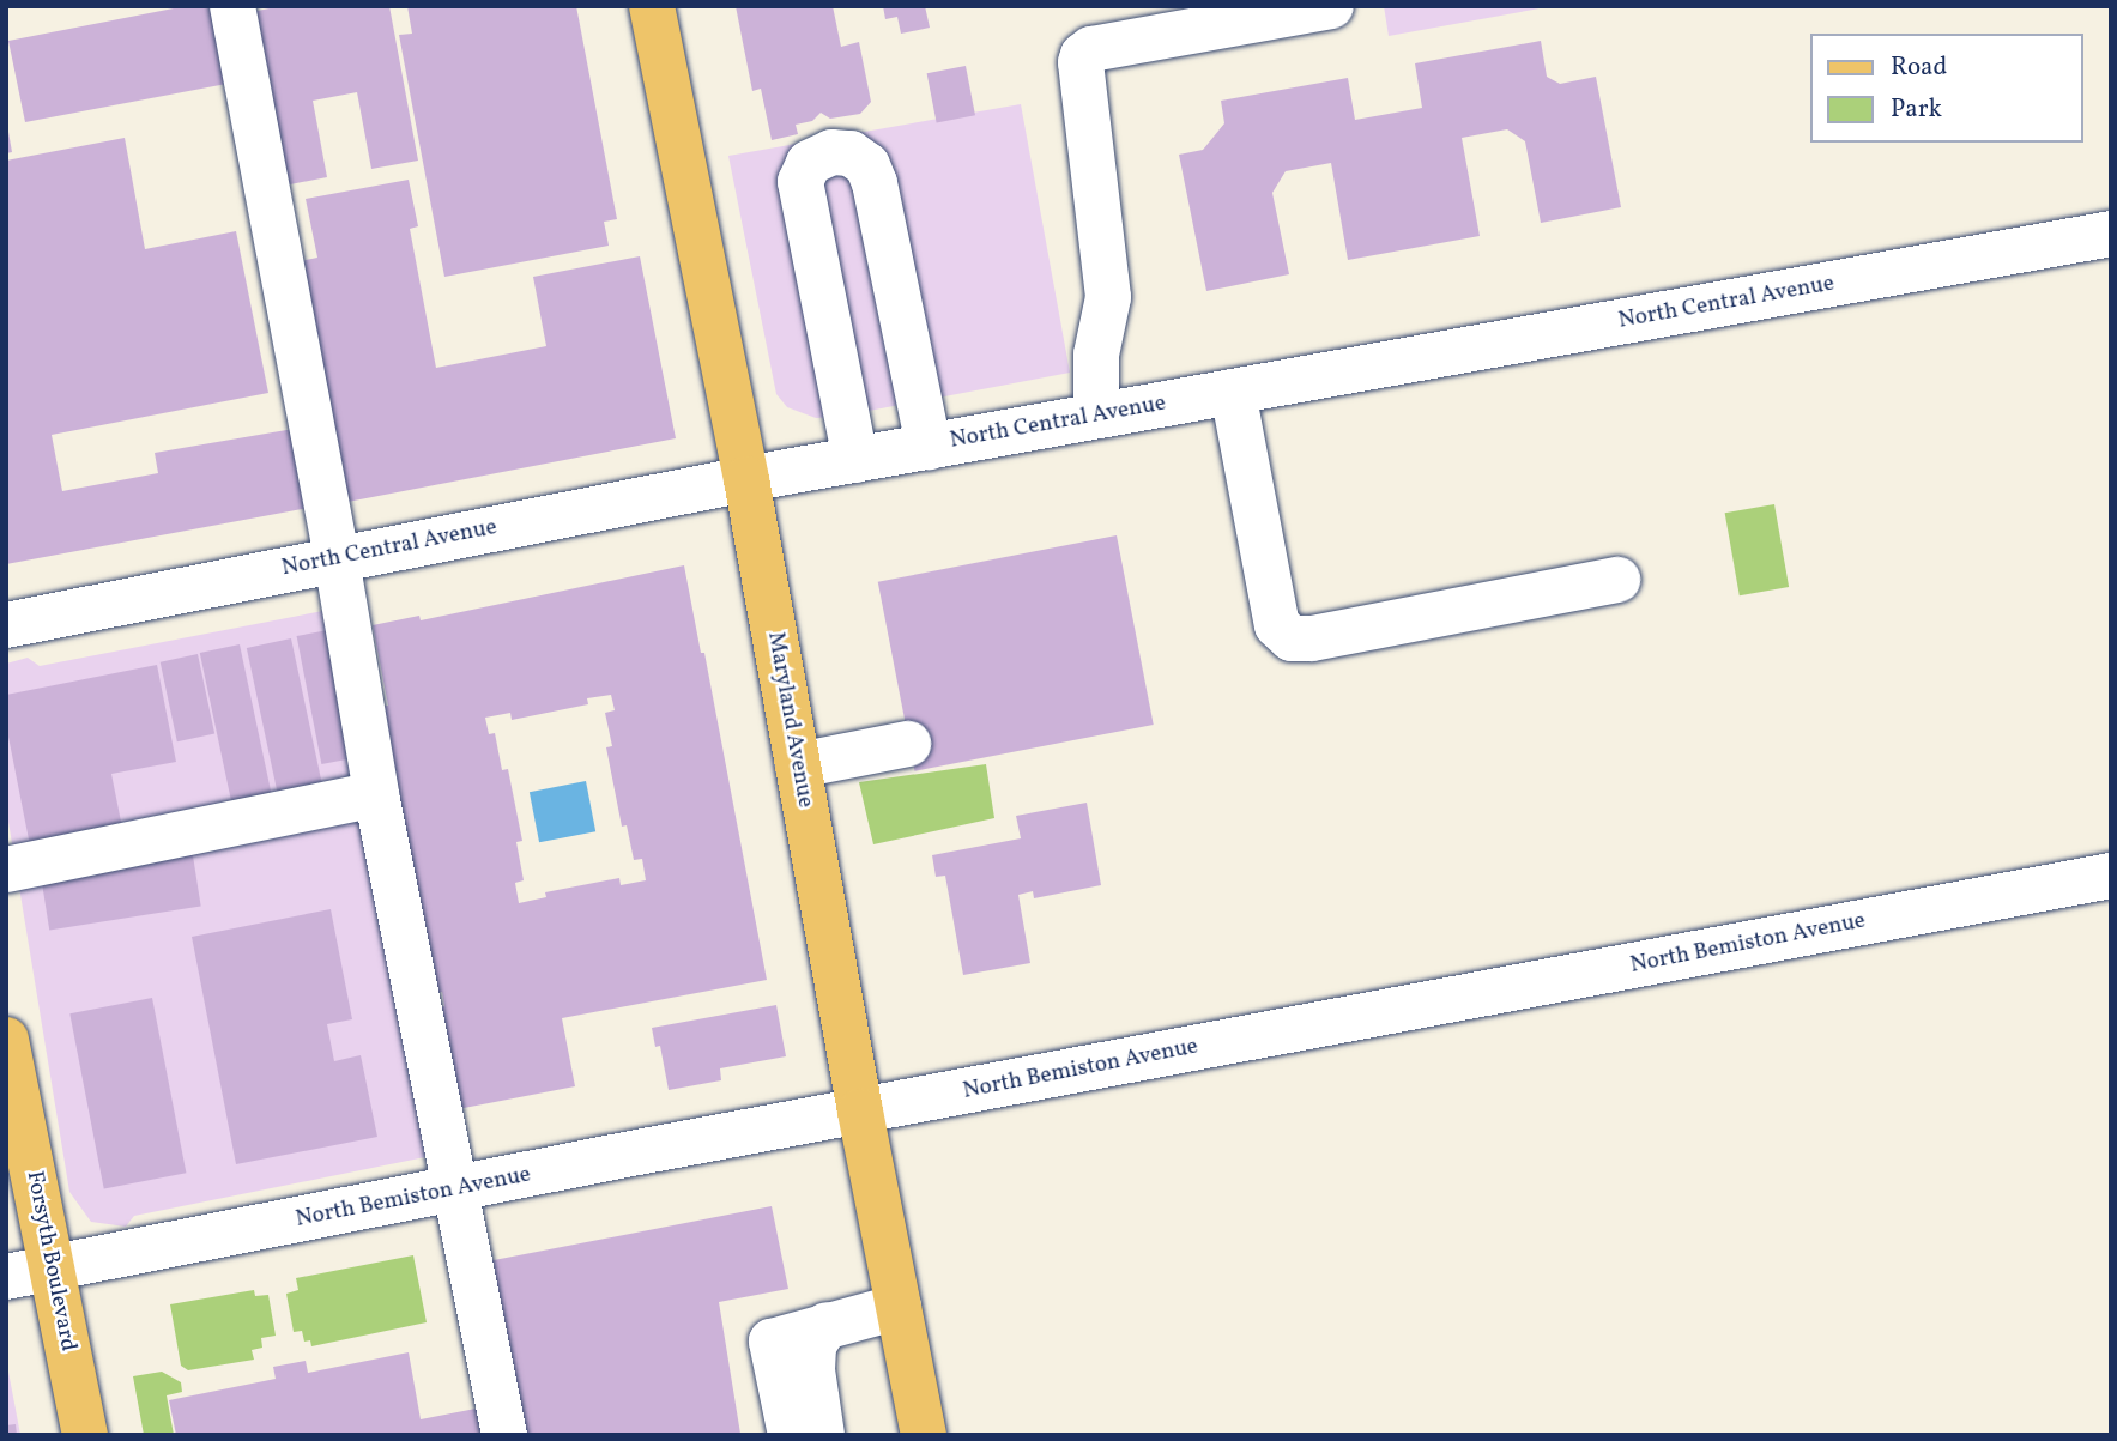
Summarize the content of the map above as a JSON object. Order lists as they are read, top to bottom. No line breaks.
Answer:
{"streets":{"main road":["Maryland Avenue","Forsyth Boulevard"],"street":["North Central Avenue","North Bemiston Avenue"]},"crossings":[["North Central Avenue","Maryland Avenue"],["Maryland Avenue","North Bemiston Avenue"],["North Bemiston Avenue","Forsyth Boulevard"]],"legend":["Road","Park"]}
